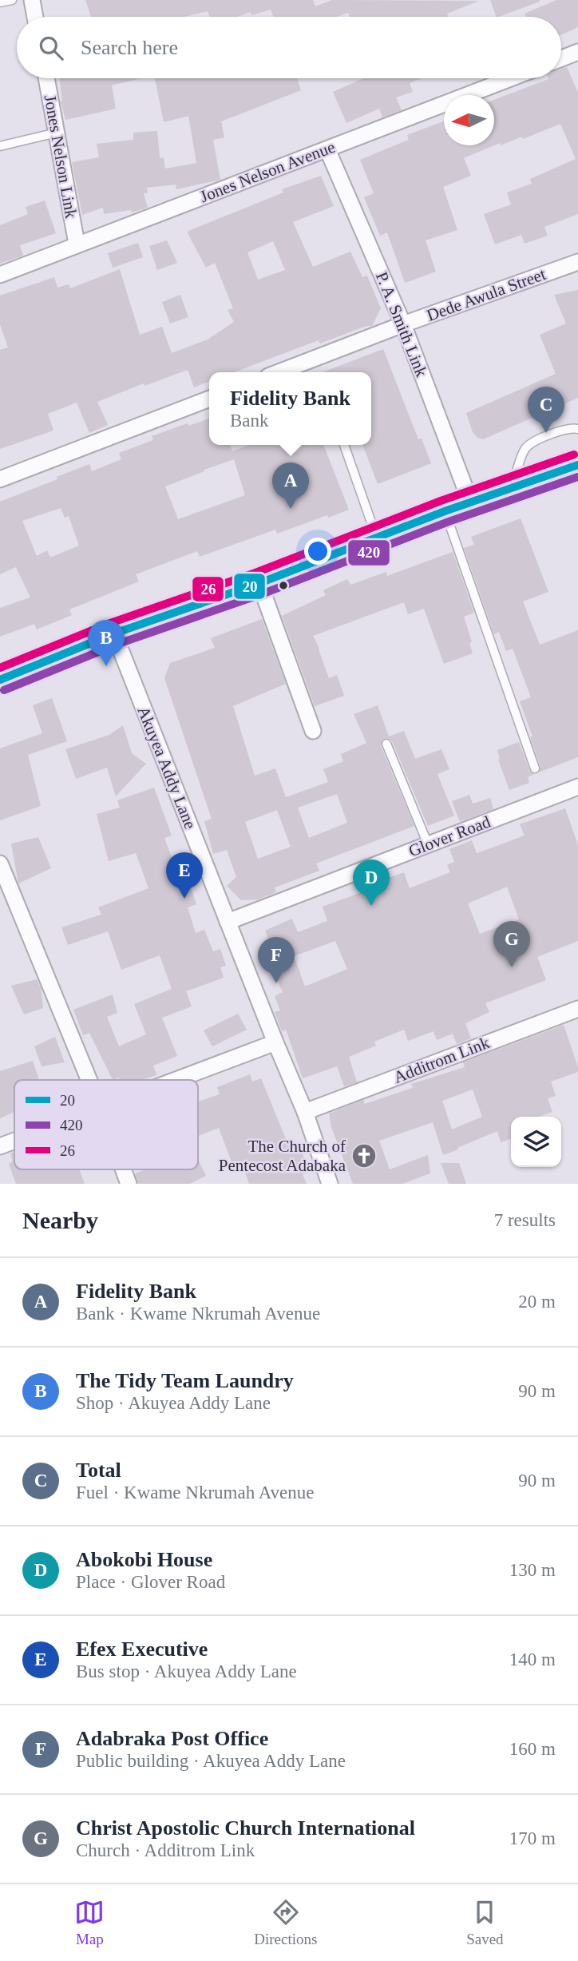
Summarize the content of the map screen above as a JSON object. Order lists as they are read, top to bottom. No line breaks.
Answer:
{"streets":{"street":["Jones Nelson Link","Jones Nelson Avenue","Dede Awula Street","P. A. Smith Link","Akuyea Addy Lane","Glover Road","Additrom Link"]},"crossings":[["Jones Nelson Link","Jones Nelson Avenue"],["Jones Nelson Avenue","P. A. Smith Link"],["Dede Awula Street","P. A. Smith Link"],["Akuyea Addy Lane","Glover Road"],["Akuyea Addy Lane","Additrom Link"]],"places":{"church":["The Church of Pentecost Adabaka"]},"lines":["transit line 26","transit line 20","transit line 420"],"legend":["20","420","26"],"north":"left","page":{"search":"Search here","popup":["Fidelity Bank","Bank"],"pins":["C","A","B","E","D","G","F"],"heading":["Nearby","7 results"],"list":[{"mark":"A","name":"Fidelity Bank","note":"Bank · Kwame Nkrumah Avenue","value":"20 m"},{"mark":"B","name":"The Tidy Team Laundry","note":"Shop · Akuyea Addy Lane","value":"90 m"},{"mark":"C","name":"Total","note":"Fuel · Kwame Nkrumah Avenue","value":"90 m"},{"mark":"D","name":"Abokobi House","note":"Place · Glover Road","value":"130 m"},{"mark":"E","name":"Efex Executive","note":"Bus stop · Akuyea Addy Lane","value":"140 m"},{"mark":"F","name":"Adabraka Post Office","note":"Public building · Akuyea Addy Lane","value":"160 m"},{"mark":"G","name":"Christ Apostolic Church International","note":"Church · Additrom Link","value":"170 m"}],"nav":["Map","Directions","Saved"]}}
